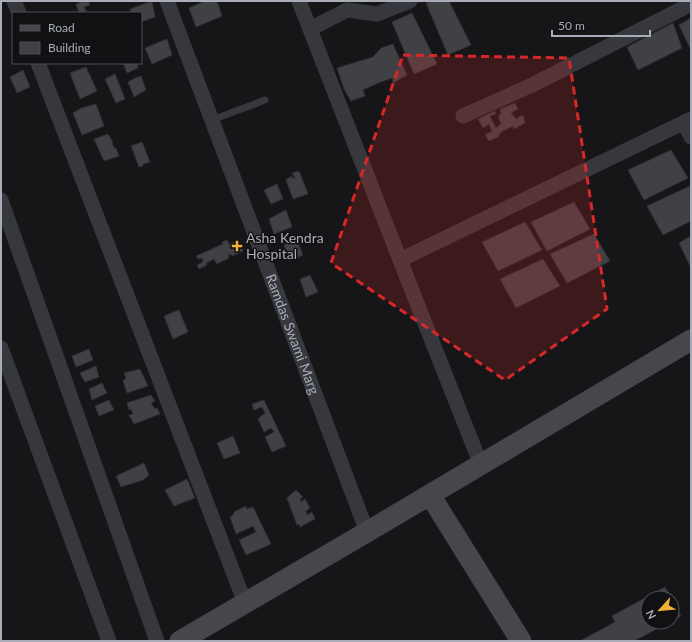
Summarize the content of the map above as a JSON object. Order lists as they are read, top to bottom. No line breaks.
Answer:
{"streets":{"street":["Ramdas Swami Marg"]},"places":{"health":["Asha Kendra Hospital"]},"legend":["Road","Building"],"scale_bar":"50 m","north":"bottom left"}
